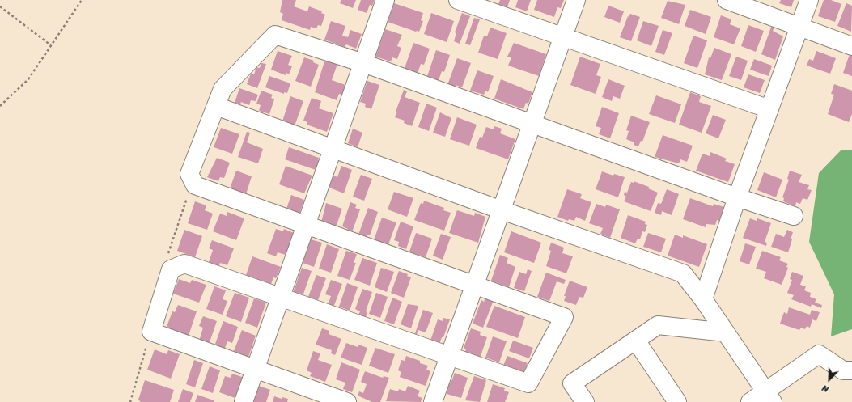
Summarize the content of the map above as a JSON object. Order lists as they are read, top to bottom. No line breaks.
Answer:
{"north":"bottom left"}
